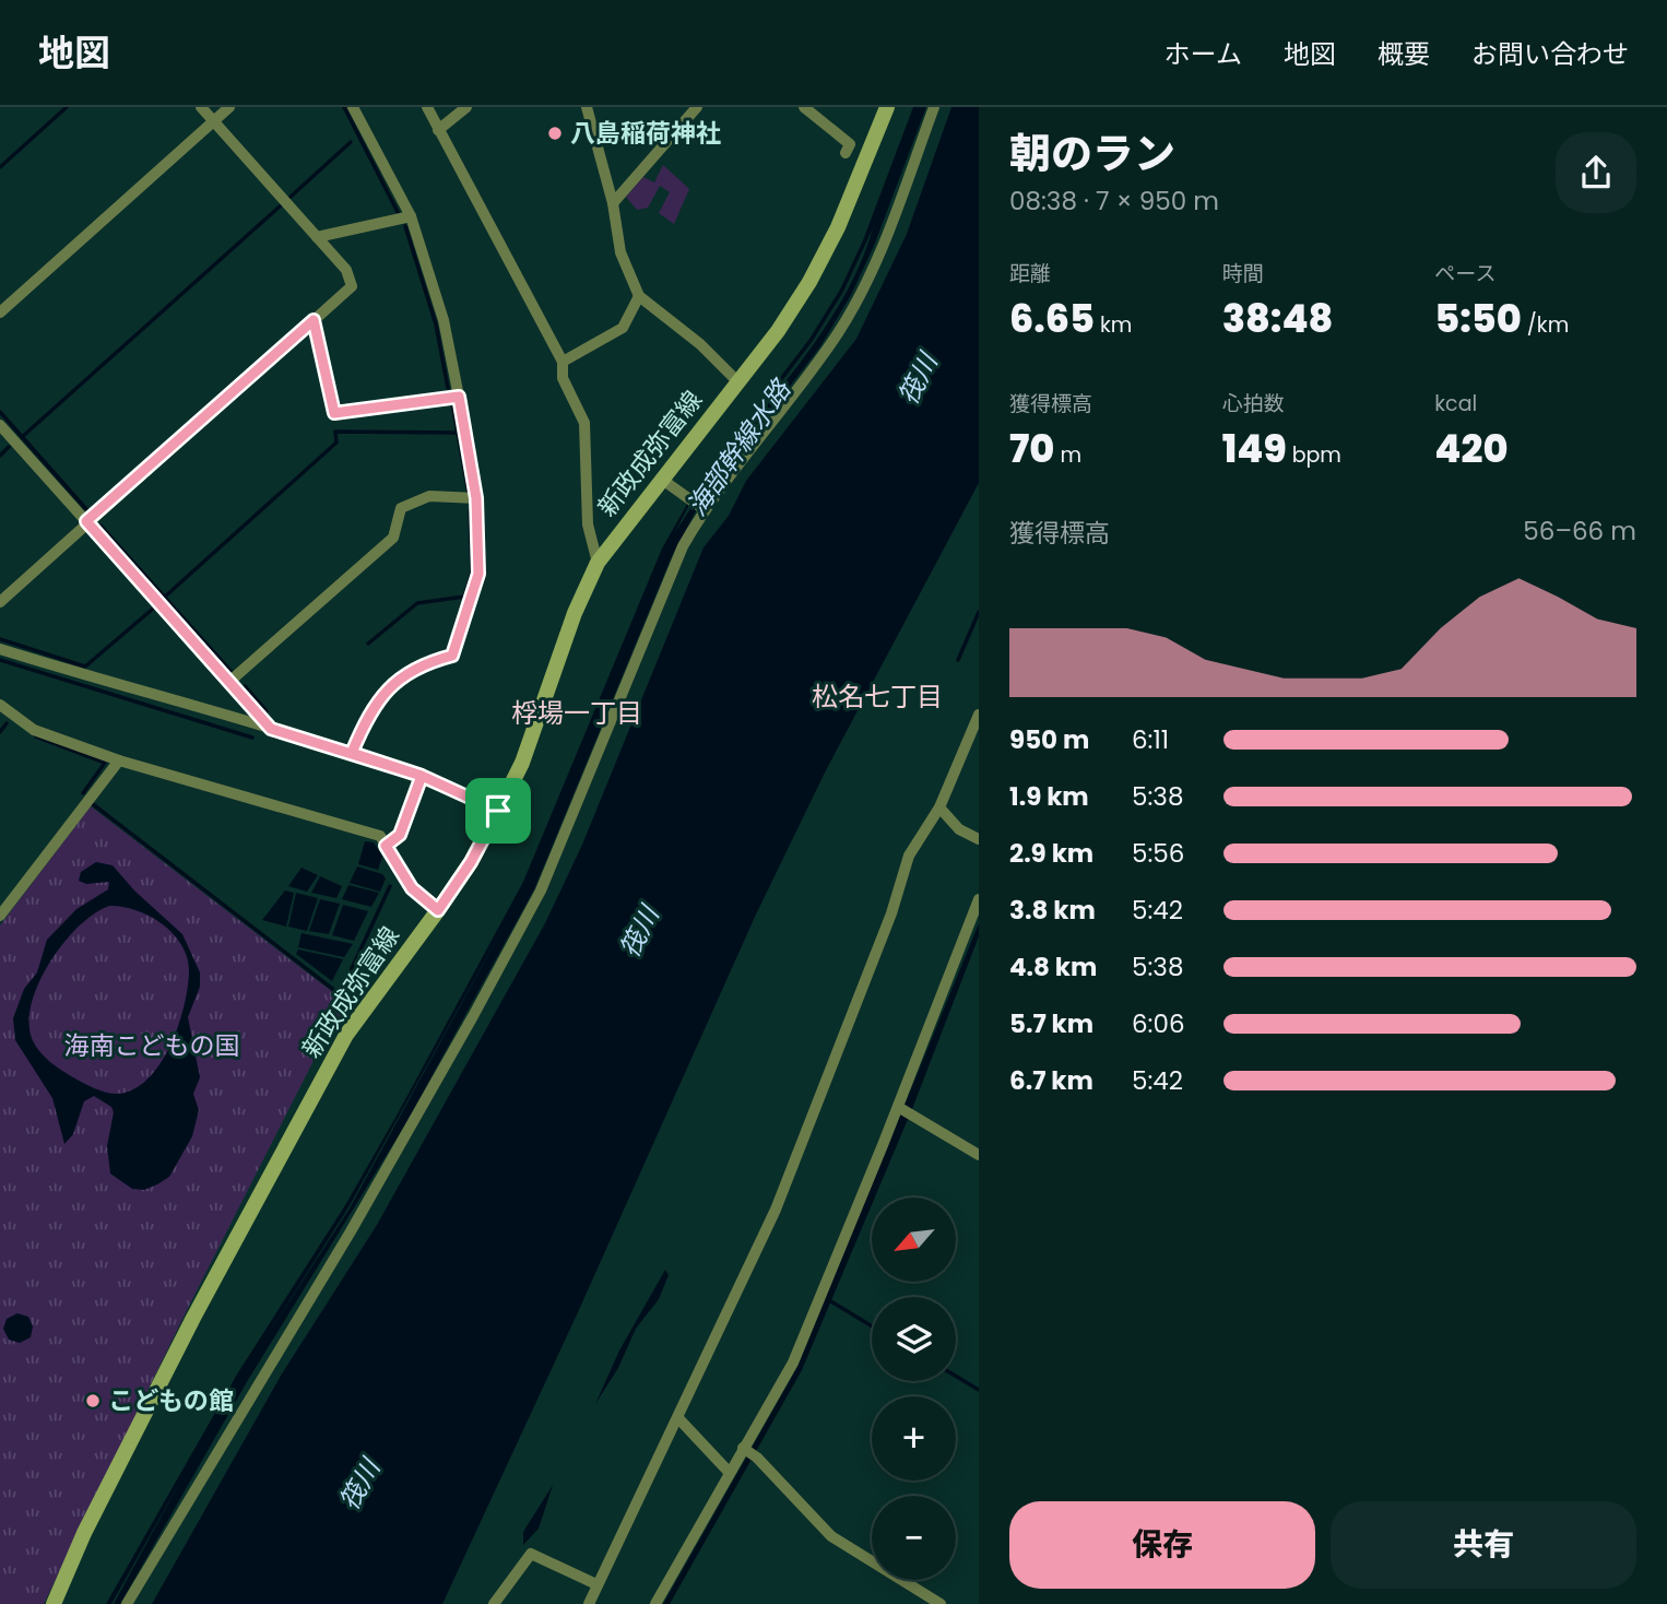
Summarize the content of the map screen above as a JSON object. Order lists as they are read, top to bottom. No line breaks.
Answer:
{"streets":{"main road":["新政成弥富線"]},"districts":["松名七丁目","桴場一丁目"],"water":["筏川","海部幹線水路"],"parks":["海南こどもの国"],"places":["八島稲荷神社","こどもの館"],"north":"bottom left","page":{"header":"地図","nav":["ホーム","地図","概要","お問い合わせ"],"heading":["朝のラン","08:38 · 7 × 950 m"],"stats":[["距離","6.65 km"],["時間","38:48"],["ペース","5:50 /km"],["獲得標高","70 m"],["心拍数","149 bpm"],["kcal","420"]],"chart":["獲得標高","56–66 m"],"list":[{"name":"950 m","note":"6:11"},{"name":"1.9 km","note":"5:38"},{"name":"2.9 km","note":"5:56"},{"name":"3.8 km","note":"5:42"},{"name":"4.8 km","note":"5:38"},{"name":"5.7 km","note":"6:06"},{"name":"6.7 km","note":"5:42"}],"map_buttons":["+","−"],"buttons":["保存","共有"]}}
